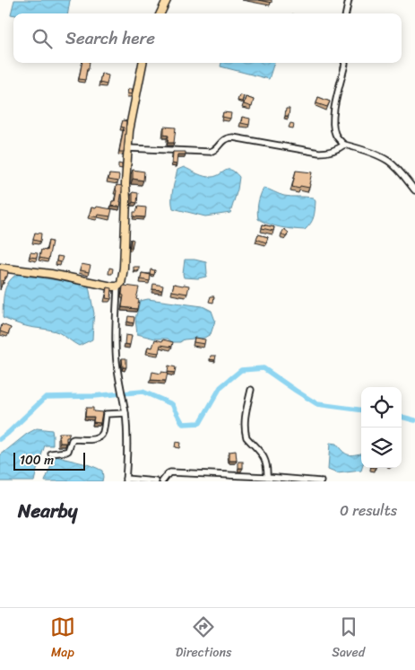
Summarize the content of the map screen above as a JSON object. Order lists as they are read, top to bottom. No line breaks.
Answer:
{"scale_bar":"100 m","page":{"search":"Search here","scale":"100 m","heading":["Nearby","0 results"],"nav":["Map","Directions","Saved"]}}
